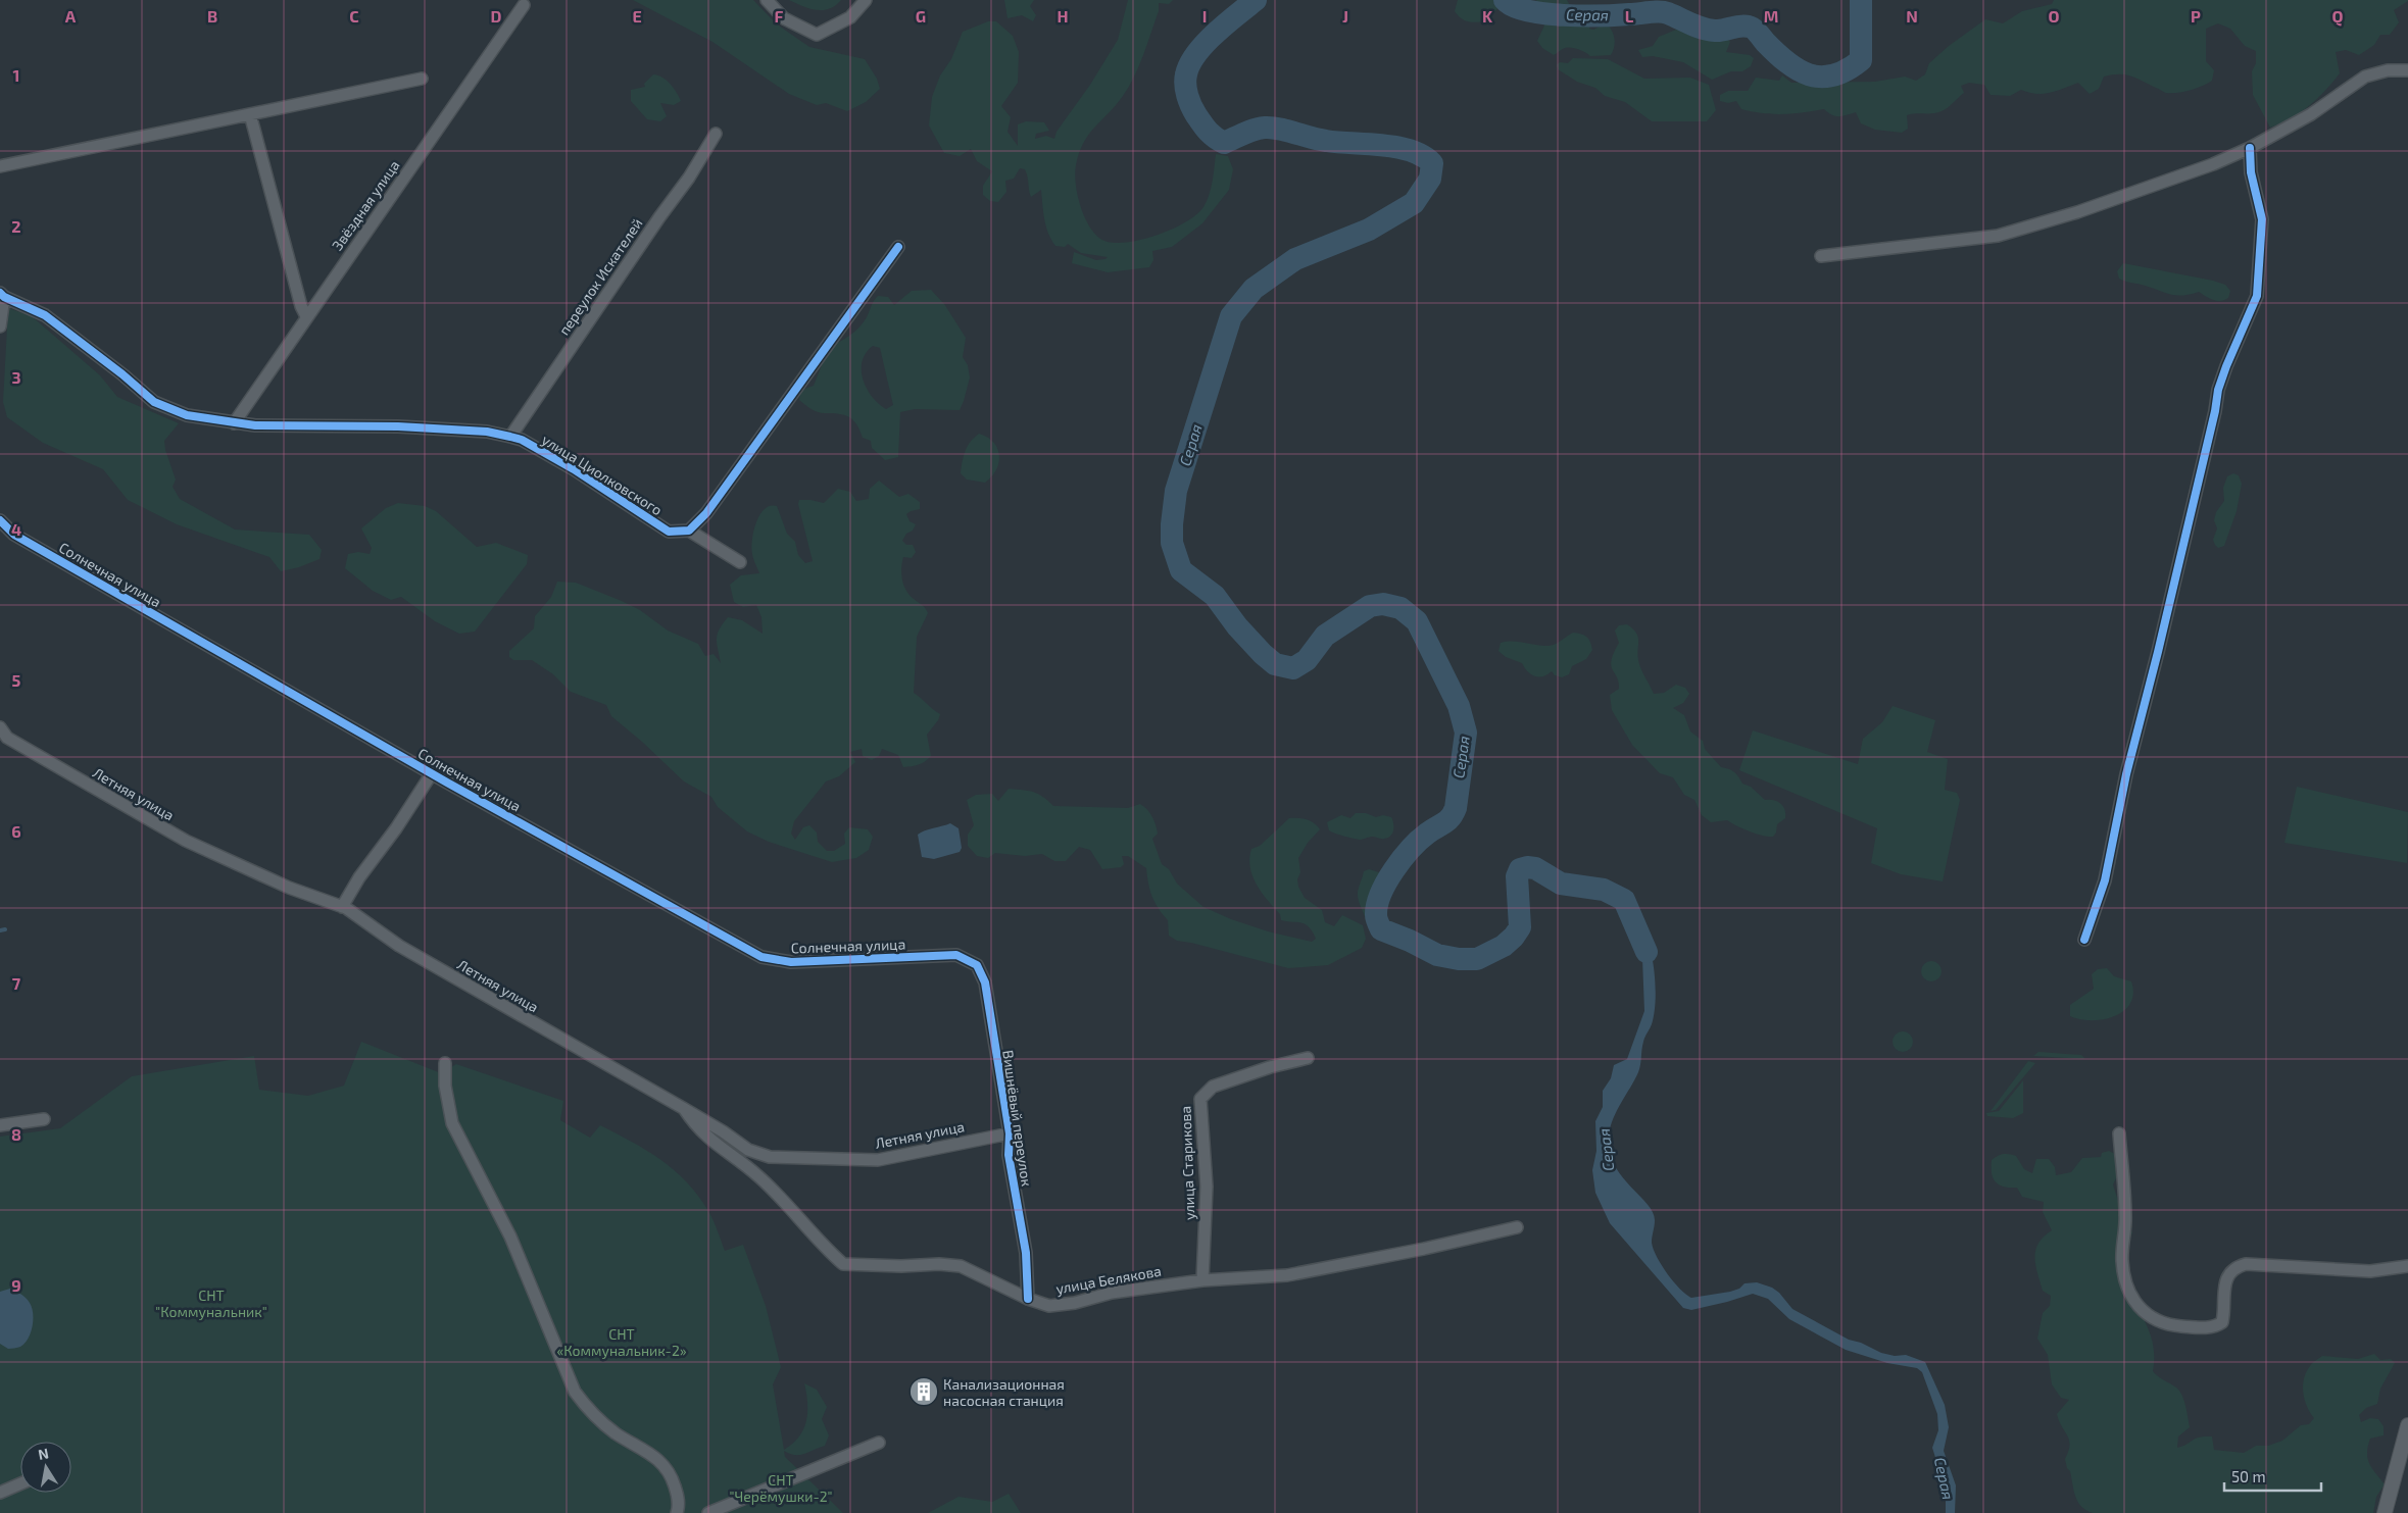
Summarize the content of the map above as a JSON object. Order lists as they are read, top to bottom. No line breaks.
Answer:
{"streets":{"street":["Звёздная улица","переулок Искателей","улица Циолковского","Солнечная улица","Летняя улица","Вишнёвый переулок","улица Старикова","улица Белякова"]},"crossings":[["Звёздная улица","улица Циолковского"],["переулок Искателей","улица Циолковского"],["Солнечная улица","Вишнёвый переулок"],["Летняя улица","Вишнёвый переулок"],["Летняя улица","улица Белякова"],["Вишнёвый переулок","улица Белякова"],["улица Старикова","улица Белякова"]],"water":["Серая"],"parks":["СНТ \"Коммунальник\"","СНТ «Коммунальник-2»","СНТ \"Черёмушки-2\""],"places":{"building":["Канализационная насосная станция"]},"scale_bar":"50 m","north":"top","grid":{"columns":["A","B","C","D","E","F","G","H","I","J","K","L","M","N","O","P","Q"],"rows":["1","2","3","4","5","6","7","8","9"]}}
